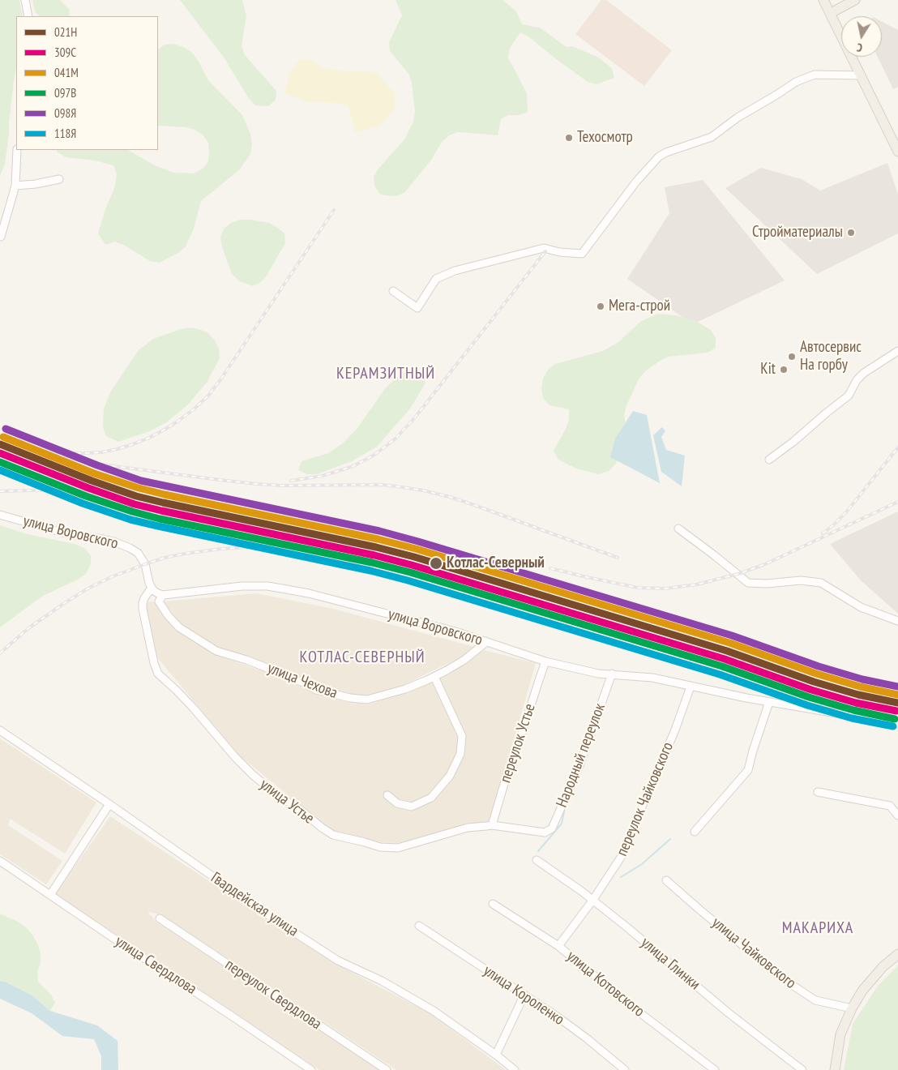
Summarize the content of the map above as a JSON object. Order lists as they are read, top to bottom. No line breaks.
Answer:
{"streets":{"street":["улица Воровского","улица Чехова","переулок Устье","Народный переулок","переулок Чайковского","улица Устье","Гвардейская улица","улица Чайковского","улица Глинки","улица Свердлова","улица Котовского","переулок Свердлова","улица Короленко"]},"crossings":[["улица Воровского","улица Чехова"],["улица Воровского","переулок Устье"],["улица Воровского","Народный переулок"],["улица Воровского","переулок Чайковского"],["улица Воровского","улица Устье"],["переулок Устье","улица Устье"],["Народный переулок","улица Устье"],["переулок Чайковского","улица Глинки"],["переулок Чайковского","улица Котовского"]],"districts":["КЕРАМЗИТНЫЙ","КОТЛАС-СЕВЕРНЫЙ","МАКАРИХА"],"places":["Техосмотр","Стройматериалы","Мега-строй","Автосервис На горбу","Kit","Котлас-Северный"],"lines":["transit line 098Я","transit line 041М","transit line 021Н","transit line 309С","transit line 097В","transit line 118Я"],"legend":["021Н","309С","041М","097В","098Я","118Я"],"north":"bottom"}
